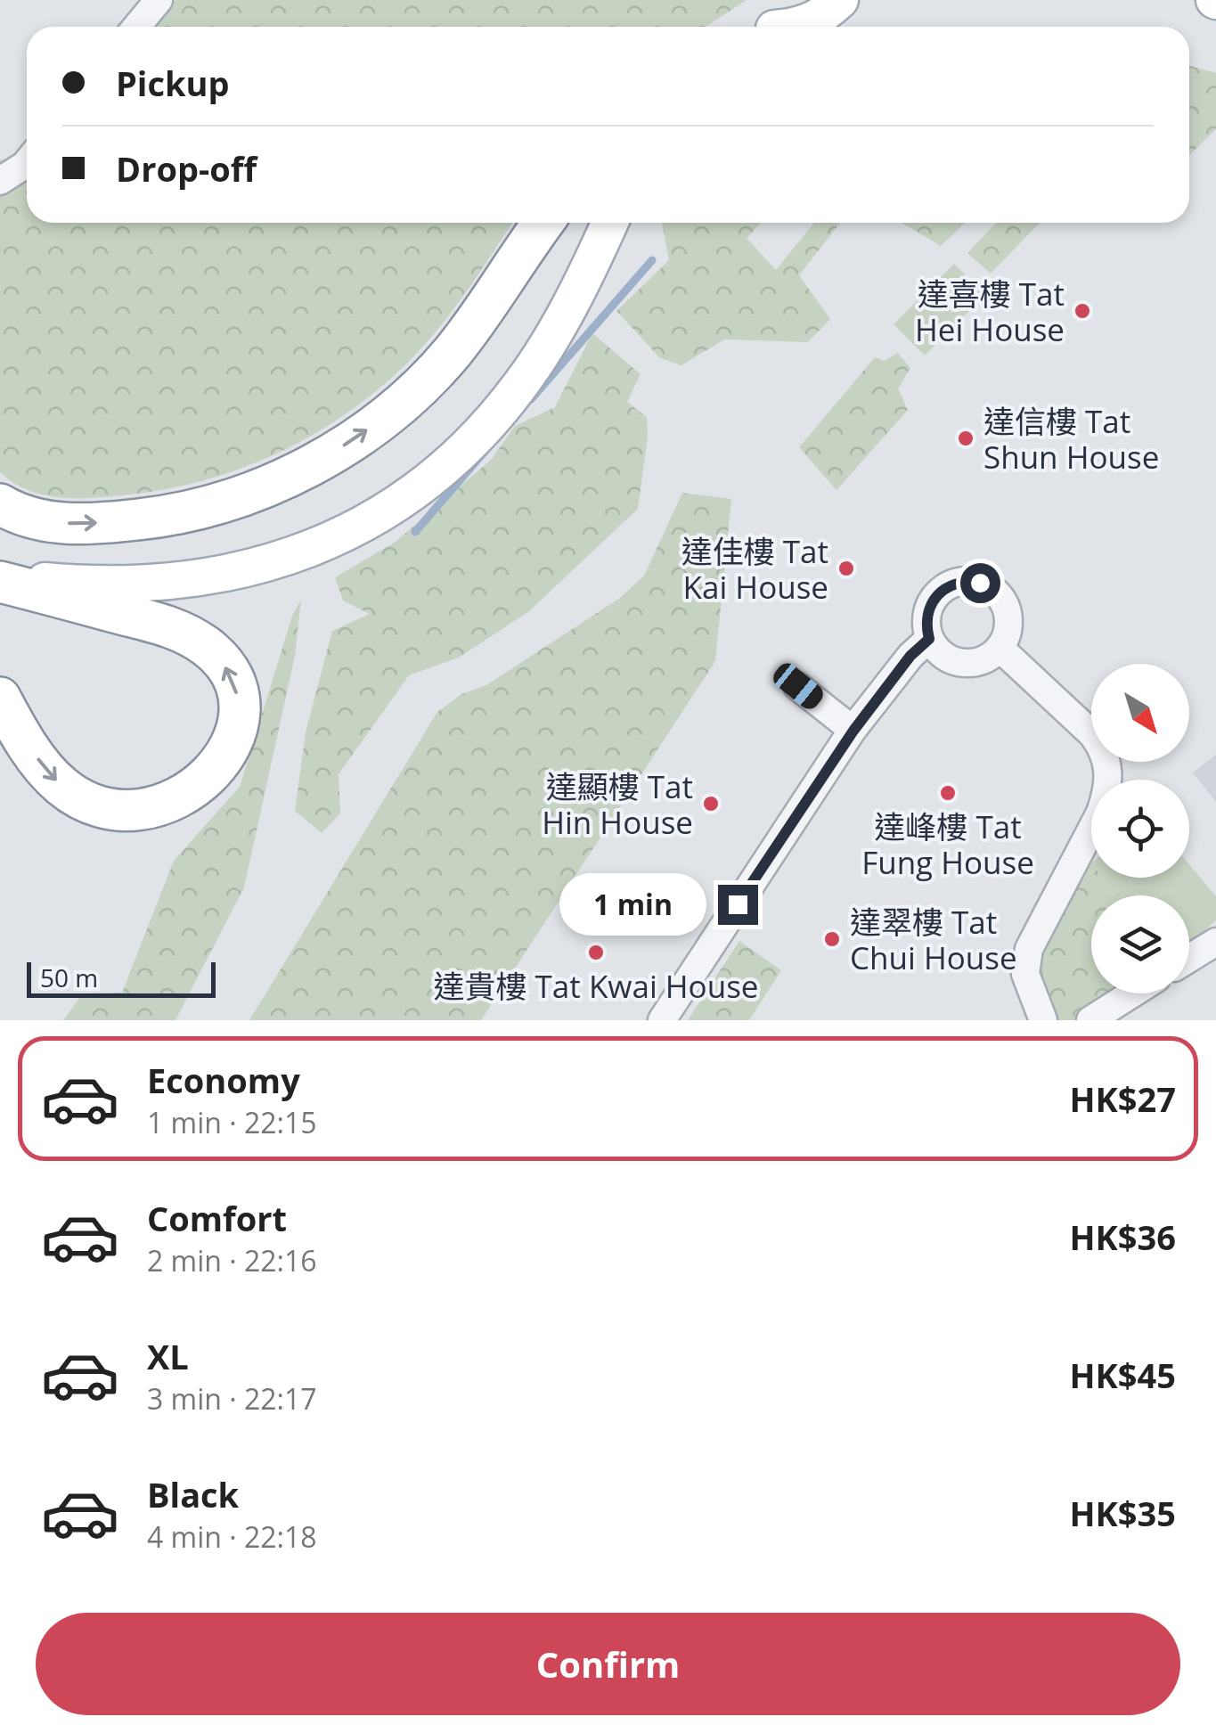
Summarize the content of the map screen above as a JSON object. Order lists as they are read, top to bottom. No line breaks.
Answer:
{"places":["達喜樓 Tat Hei House","達信樓 Tat Shun House","達佳樓 Tat Kai House","達峰樓 Tat Fung House","達顯樓 Tat Hin House","達翠樓 Tat Chui House","達貴樓 Tat Kwai House"],"scale_bar":"50 m","north":"bottom right","page":{"banner":["Pickup","Drop-off"],"bubble":"1 min","scale":"50 m","list":[{"name":"Economy","note":"1 min · 22:15","value":"HK$27"},{"name":"Comfort","note":"2 min · 22:16","value":"HK$36"},{"name":"XL","note":"3 min · 22:17","value":"HK$45"},{"name":"Black","note":"4 min · 22:18","value":"HK$35"}],"buttons":"Confirm"}}
